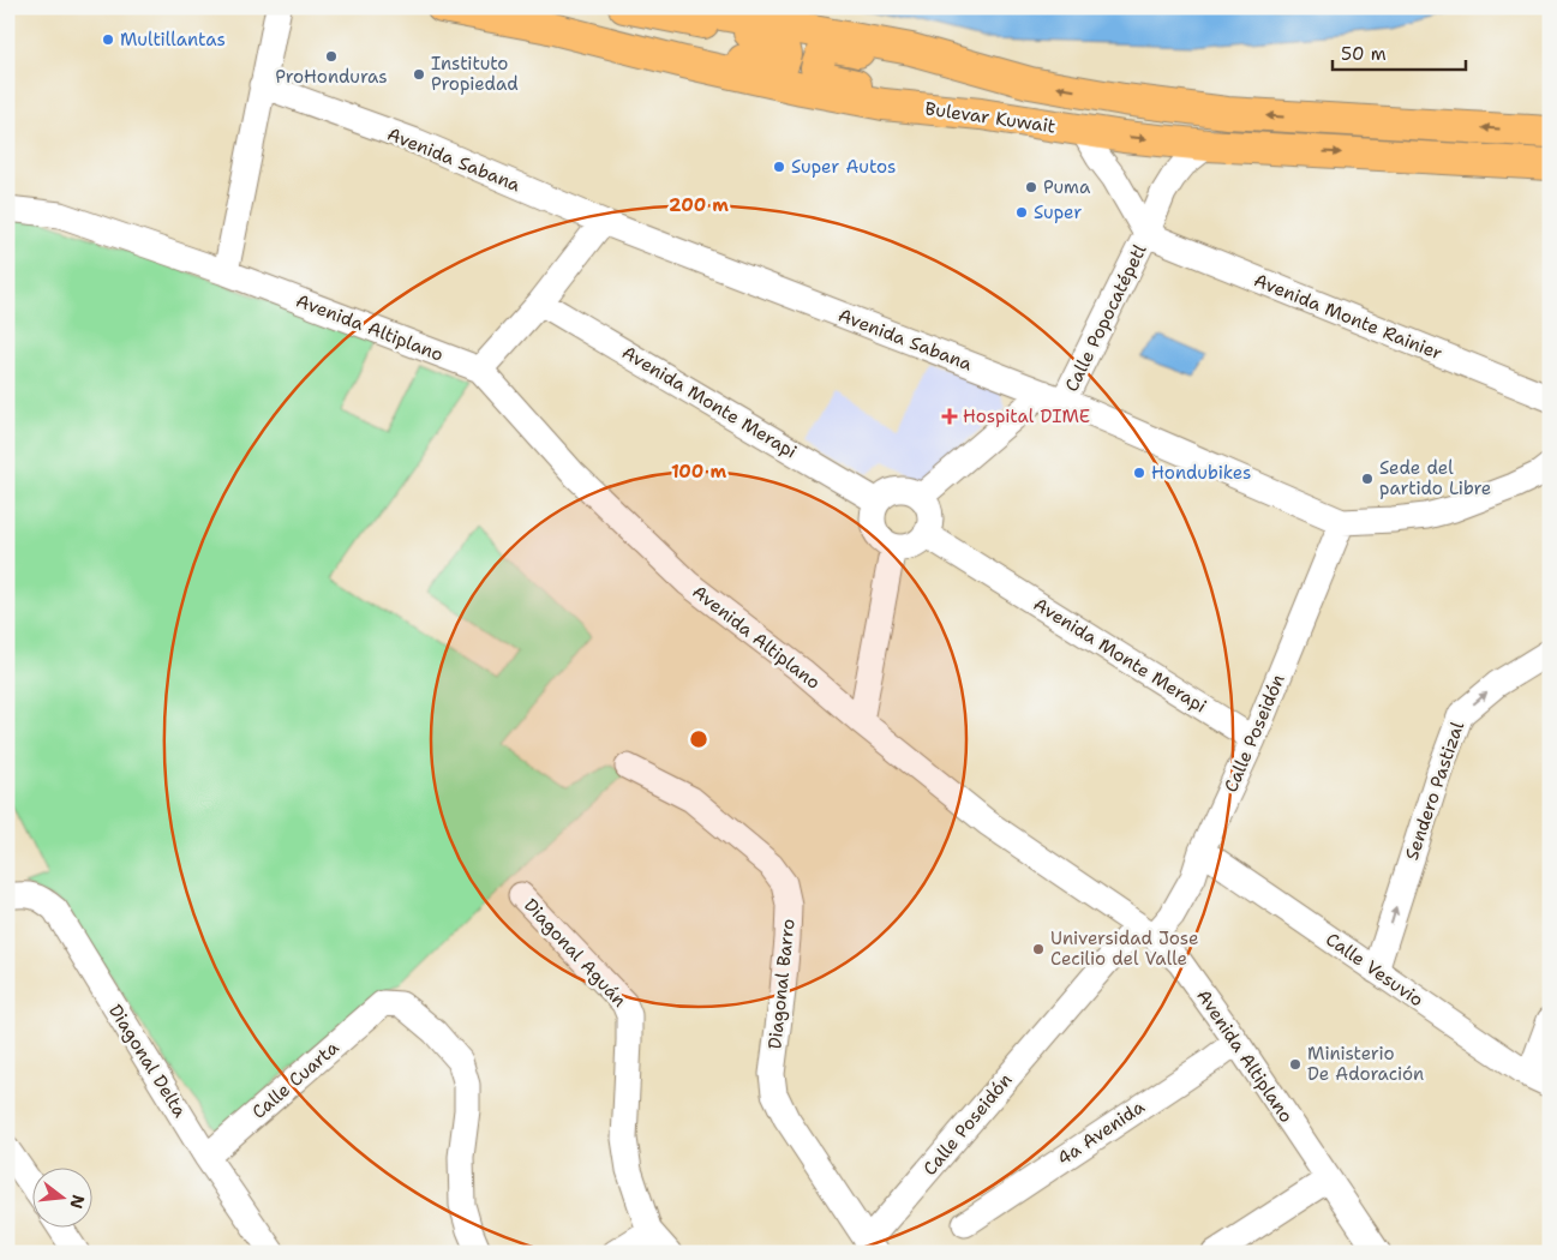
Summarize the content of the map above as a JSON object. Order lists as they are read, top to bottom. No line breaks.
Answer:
{"streets":{"main road":["Bulevar Kuwait"],"street":["Avenida Sabana","Avenida Monte Rainier","Calle Popocatépetl","Avenida Altiplano","Avenida Monte Merapi","Calle Poseidón","Sendero Pastizal","Diagonal Aguán","Calle Vesuvio","Diagonal Barro","Diagonal Delta","Calle Cuarta","4a Avenida"]},"crossings":[["Bulevar Kuwait","Calle Popocatépetl"],["Avenida Sabana","Calle Popocatépetl"],["Avenida Sabana","Calle Poseidón"],["Avenida Monte Rainier","Calle Popocatépetl"],["Calle Popocatépetl","Avenida Monte Merapi"],["Avenida Altiplano","Calle Poseidón"],["Avenida Altiplano","4a Avenida"],["Avenida Monte Merapi","Calle Poseidón"],["Calle Poseidón","Calle Vesuvio"],["Calle Poseidón","Diagonal Barro"],["Sendero Pastizal","Calle Vesuvio"],["Diagonal Delta","Calle Cuarta"]],"one_way":["Sendero Pastizal"],"places":{"other":["Multillantas","ProHonduras","Instituto Propiedad","Super Autos","Puma","Super","Hondubikes","Sede del partido Libre","Universidad Jose Cecilio del Valle","Ministerio De Adoración"],"health":["Hospital DIME"]},"scale_bar":"50 m","north":"right","rings":["200 m","100 m"]}
